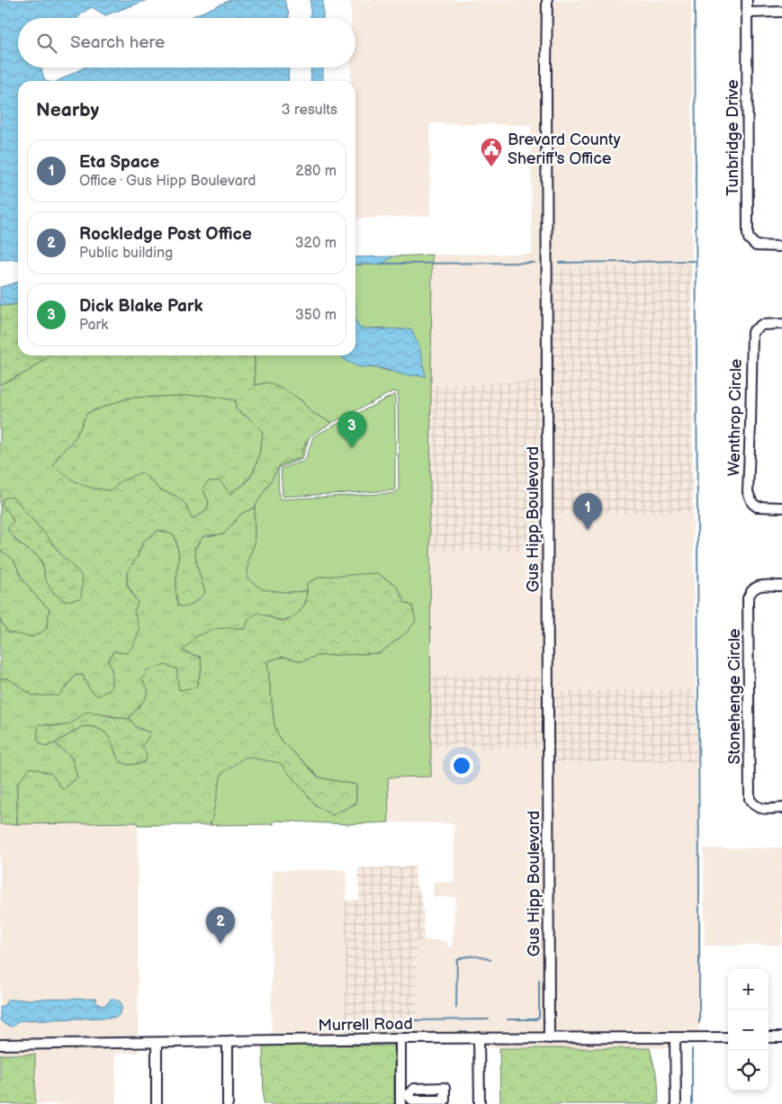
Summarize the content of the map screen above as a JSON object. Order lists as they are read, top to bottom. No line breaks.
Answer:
{"streets":{"street":["Tunbridge Drive","Wenthrop Circle","Gus Hipp Boulevard","Stonehenge Circle","Murrell Road"]},"crossings":[["Gus Hipp Boulevard","Murrell Road"]],"places":{"public building":["Brevard County Sheriff's Office"]},"page":{"search":"Search here","heading":["Nearby","3 results"],"list":[{"mark":"1","name":"Eta Space","note":"Office · Gus Hipp Boulevard","value":"280 m"},{"mark":"2","name":"Rockledge Post Office","note":"Public building","value":"320 m"},{"mark":"3","name":"Dick Blake Park","note":"Park","value":"350 m"}],"pins":["3","1","2"],"map_buttons":["+","−"]}}
